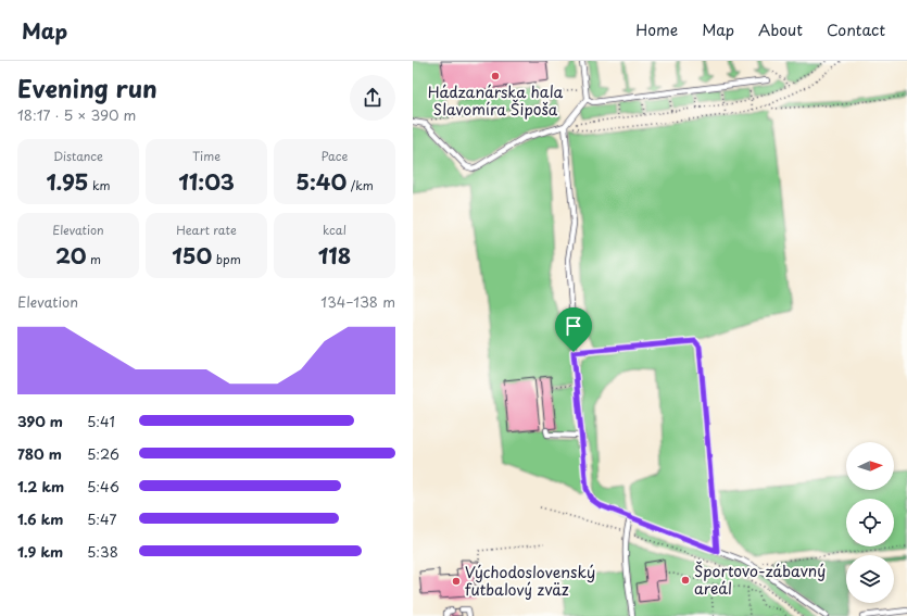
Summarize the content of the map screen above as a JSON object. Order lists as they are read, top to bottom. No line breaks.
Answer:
{"places":["Hádzanárska hala Slavomíra Šipoša","Športovo-zábavný areál","Východoslovenský futbalový zväz"],"north":"right","page":{"header":"Map","nav":["Home","Map","About","Contact"],"heading":["Evening run","18:17 · 5 × 390 m"],"stats":[["Distance","1.95 km"],["Time","11:03"],["Pace","5:40 /km"],["Elevation","20 m"],["Heart rate","150 bpm"],["kcal","118"]],"chart":["Elevation","134–138 m"],"list":[{"name":"390 m","note":"5:41"},{"name":"780 m","note":"5:26"},{"name":"1.2 km","note":"5:46"},{"name":"1.6 km","note":"5:47"},{"name":"1.9 km","note":"5:38"}]}}
